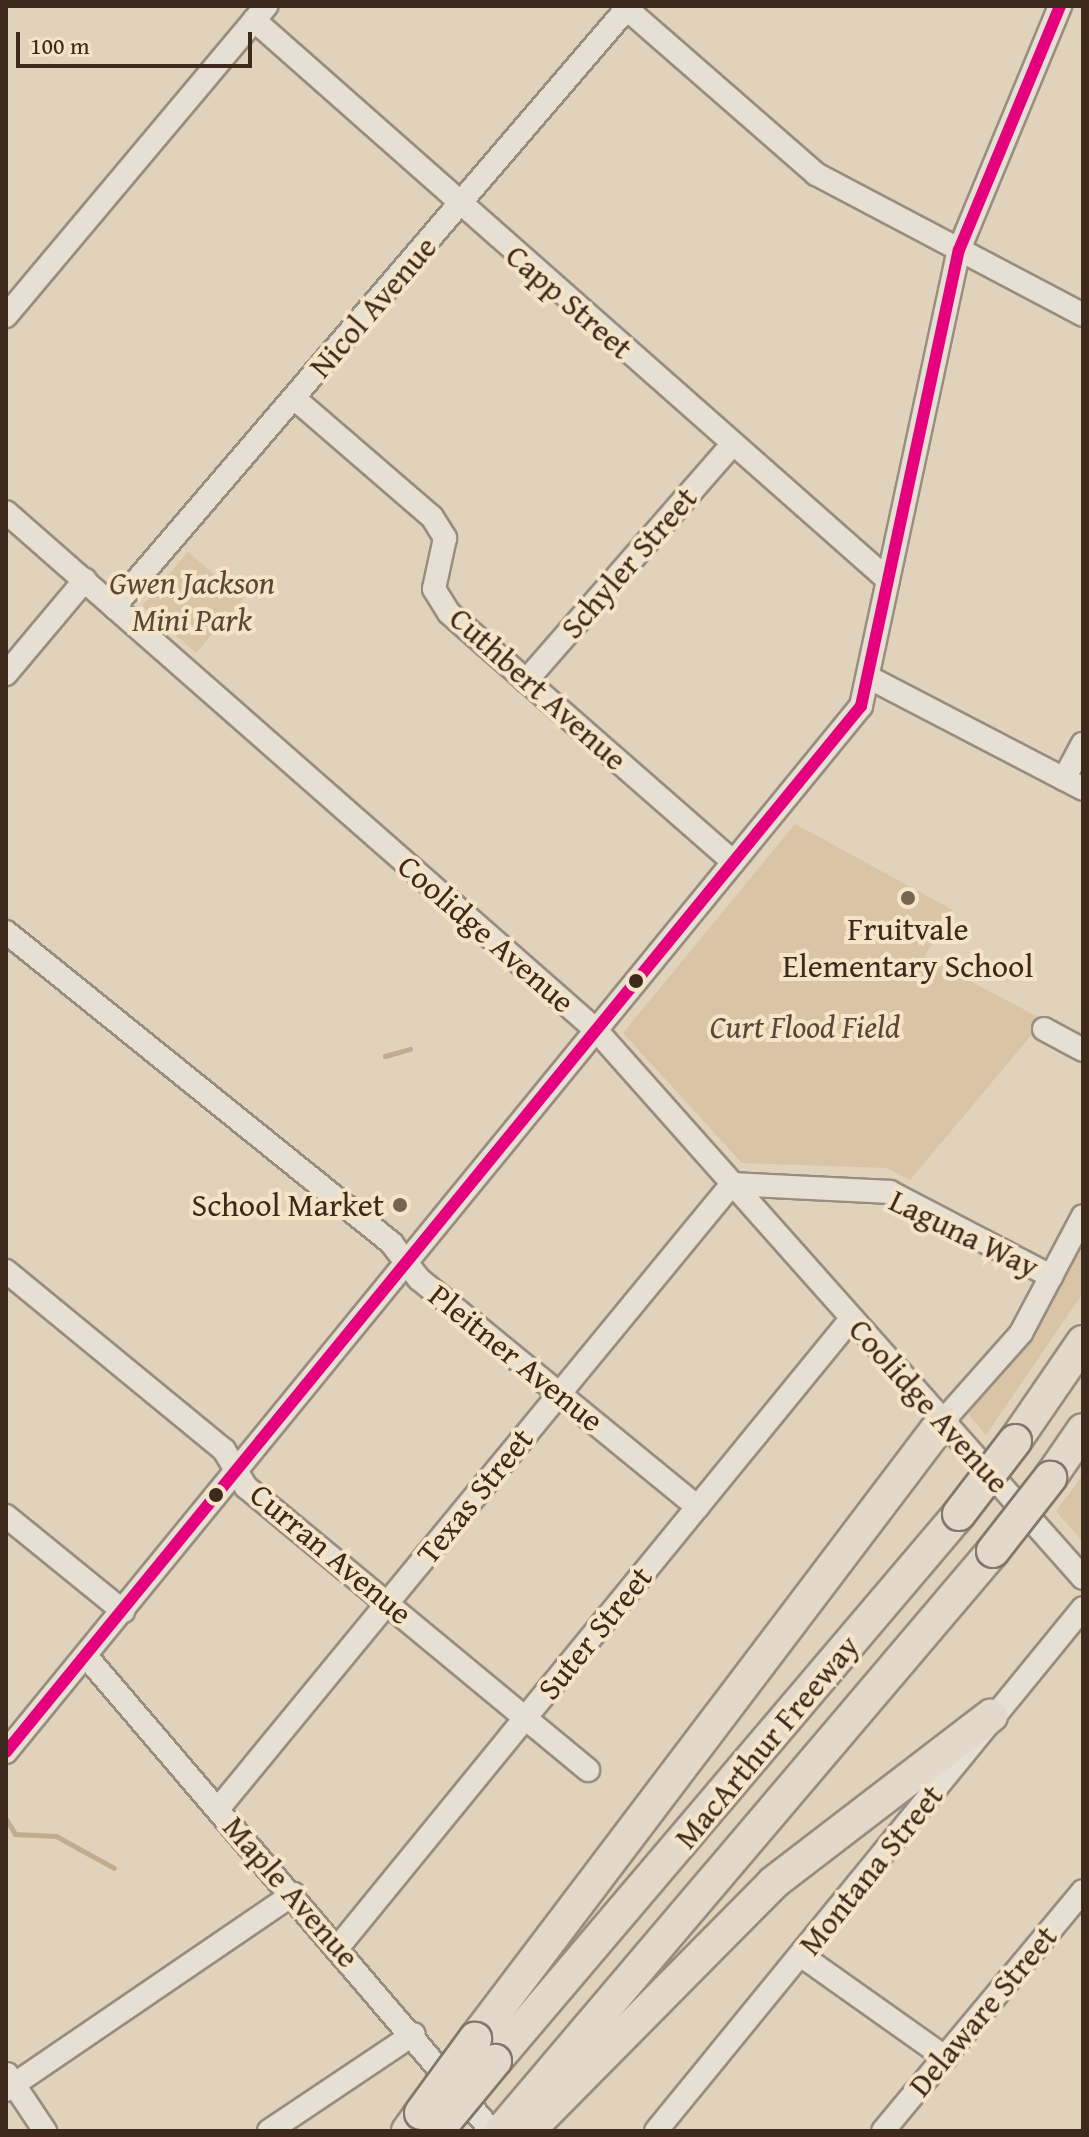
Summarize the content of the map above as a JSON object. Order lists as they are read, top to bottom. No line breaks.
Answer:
{"streets":{"highway":["MacArthur Freeway"],"street":["Capp Street","Nicol Avenue","Schyler Street","Cuthbert Avenue","Coolidge Avenue","Laguna Way","Pleitner Avenue","Texas Street","Curran Avenue","Suter Street","Montana Street","Maple Avenue","Delaware Street"]},"crossings":[["Capp Street","Nicol Avenue"],["Capp Street","Schyler Street"],["Nicol Avenue","Cuthbert Avenue"],["Nicol Avenue","Coolidge Avenue"],["Schyler Street","Cuthbert Avenue"],["Coolidge Avenue","Laguna Way"],["Coolidge Avenue","Texas Street"],["Coolidge Avenue","Suter Street"],["Laguna Way","Texas Street"],["Pleitner Avenue","Texas Street"],["Pleitner Avenue","Suter Street"],["Texas Street","Curran Avenue"],["Texas Street","Maple Avenue"],["Curran Avenue","Suter Street"],["Suter Street","Maple Avenue"]],"parks":["Gwen Jackson Mini Park","Curt Flood Field"],"places":["Fruitvale Elementary School","School Market"],"scale_bar":"100 m"}
